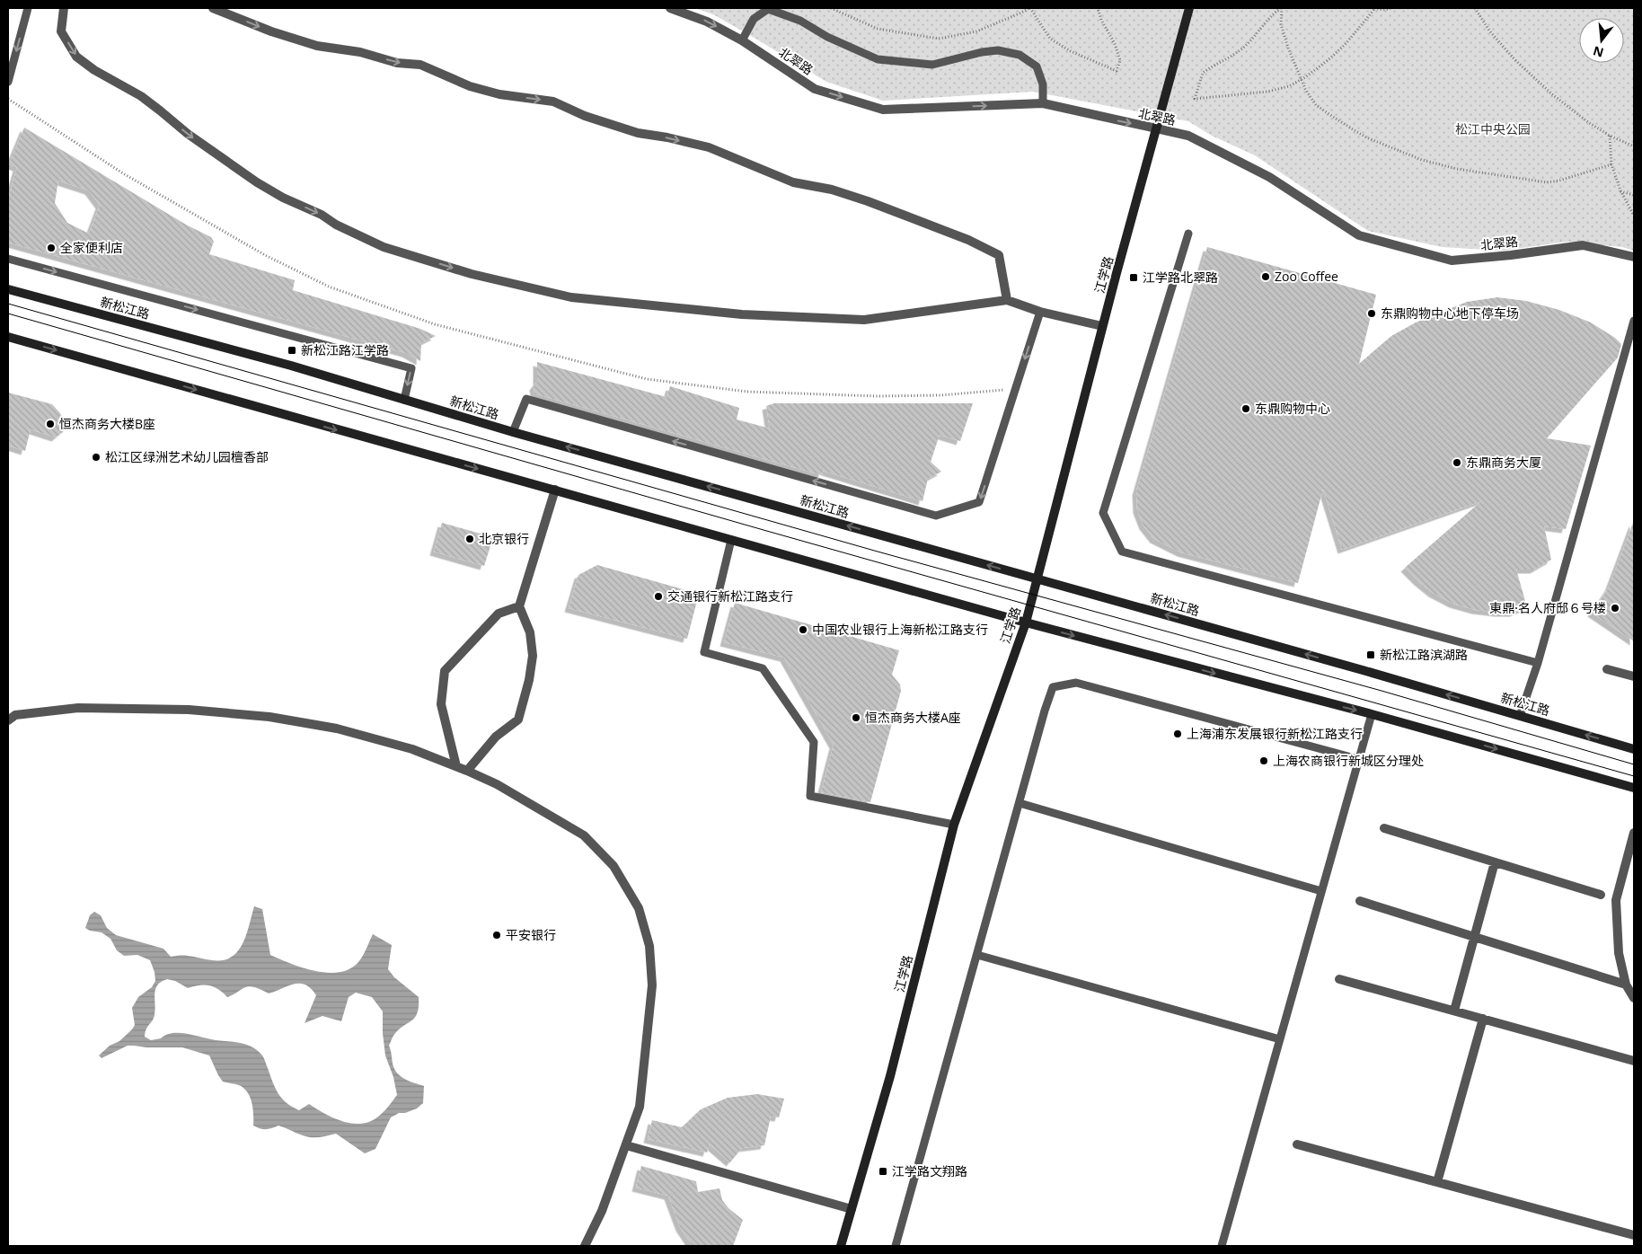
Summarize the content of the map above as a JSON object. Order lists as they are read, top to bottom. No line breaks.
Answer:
{"streets":{"main road":["江学路","新松江路"],"street":["北翠路"]},"crossings":[["北翠路","江学路"],["江学路","新松江路"]],"one_way":["北翠路"],"parks":["松江中央公园"],"places":{"other":["全家便利店","Zoo Coffee","东鼎购物中心地下停车场","东鼎购物中心","恒杰商务大楼B座","松江区绿洲艺术幼儿园檀香部","东鼎商务大厦","北京银行","交通银行新松江路支行","東鼎·名人府邸６号楼","中国农业银行上海新松江路支行","恒杰商务大楼A座","上海浦东发展银行新松江路支行","上海农商银行新城区分理处","平安银行"],"transit":["江学路北翠路","新松江路江学路","新松江路滨湖路","江学路文翔路"]},"north":"bottom"}
